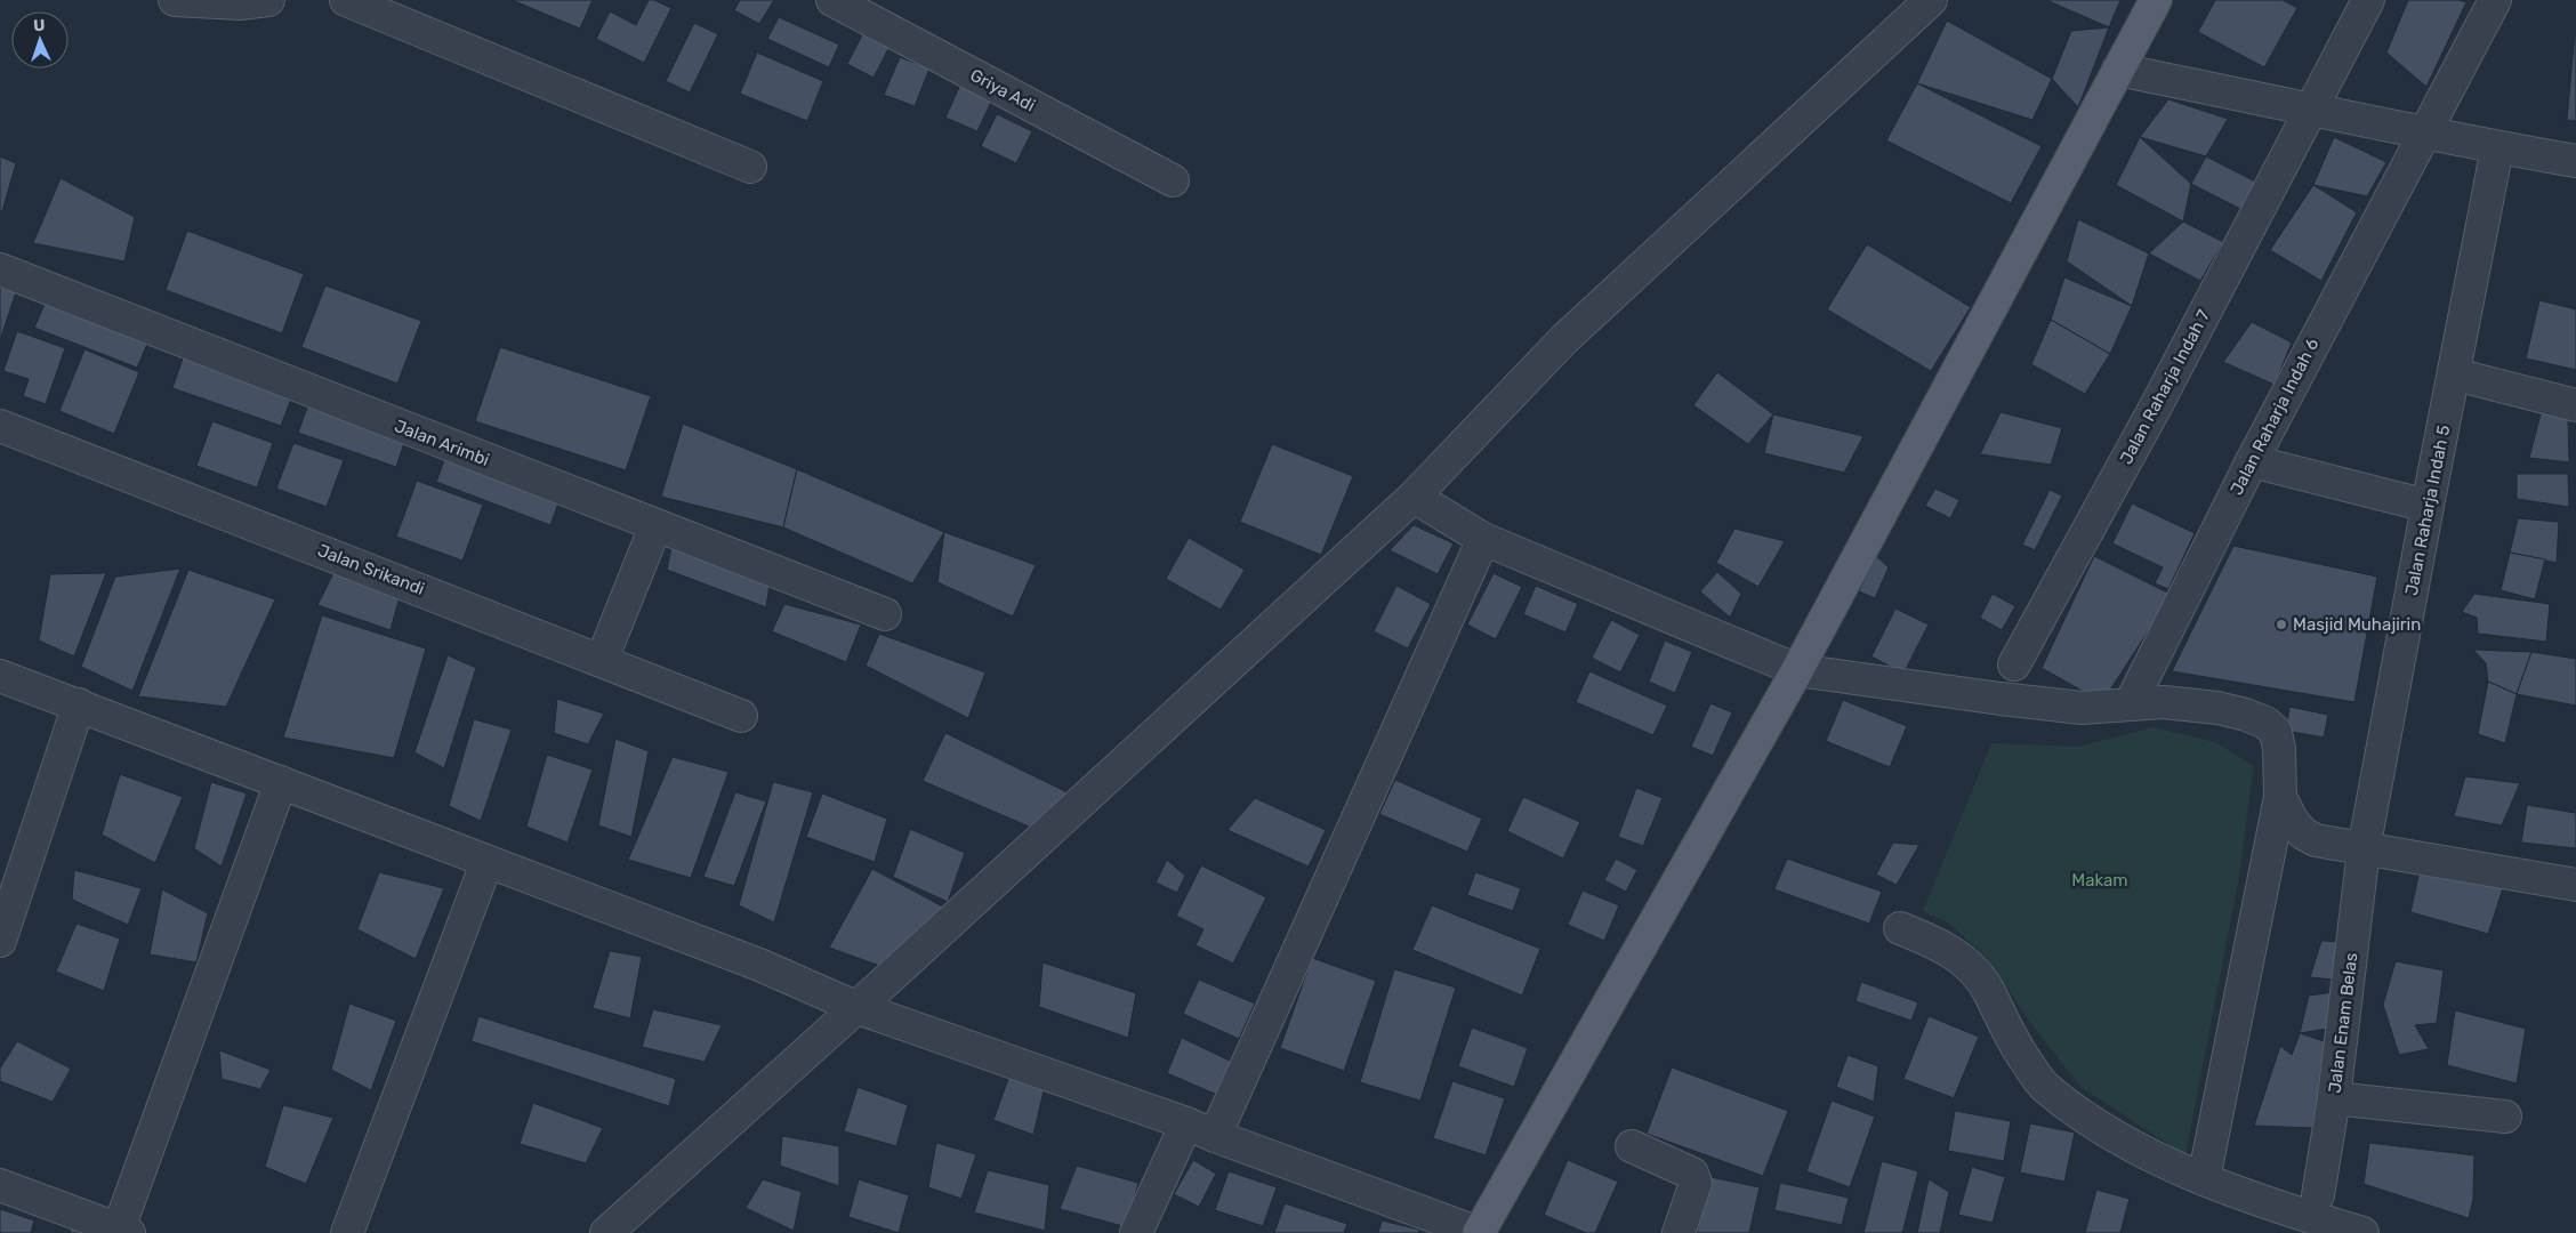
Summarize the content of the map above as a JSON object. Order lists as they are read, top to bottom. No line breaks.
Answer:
{"streets":{"street":["Griya Adi","Jalan Raharja Indah 7","Jalan Raharja Indah 6","Jalan Arimbi","Jalan Raharja Indah 5","Jalan Srikandi","Jalan Enam Belas"]},"crossings":[["Jalan Raharja Indah 5","Jalan Enam Belas"]],"parks":["Makam"],"places":["Masjid Muhajirin"],"north":"top"}
